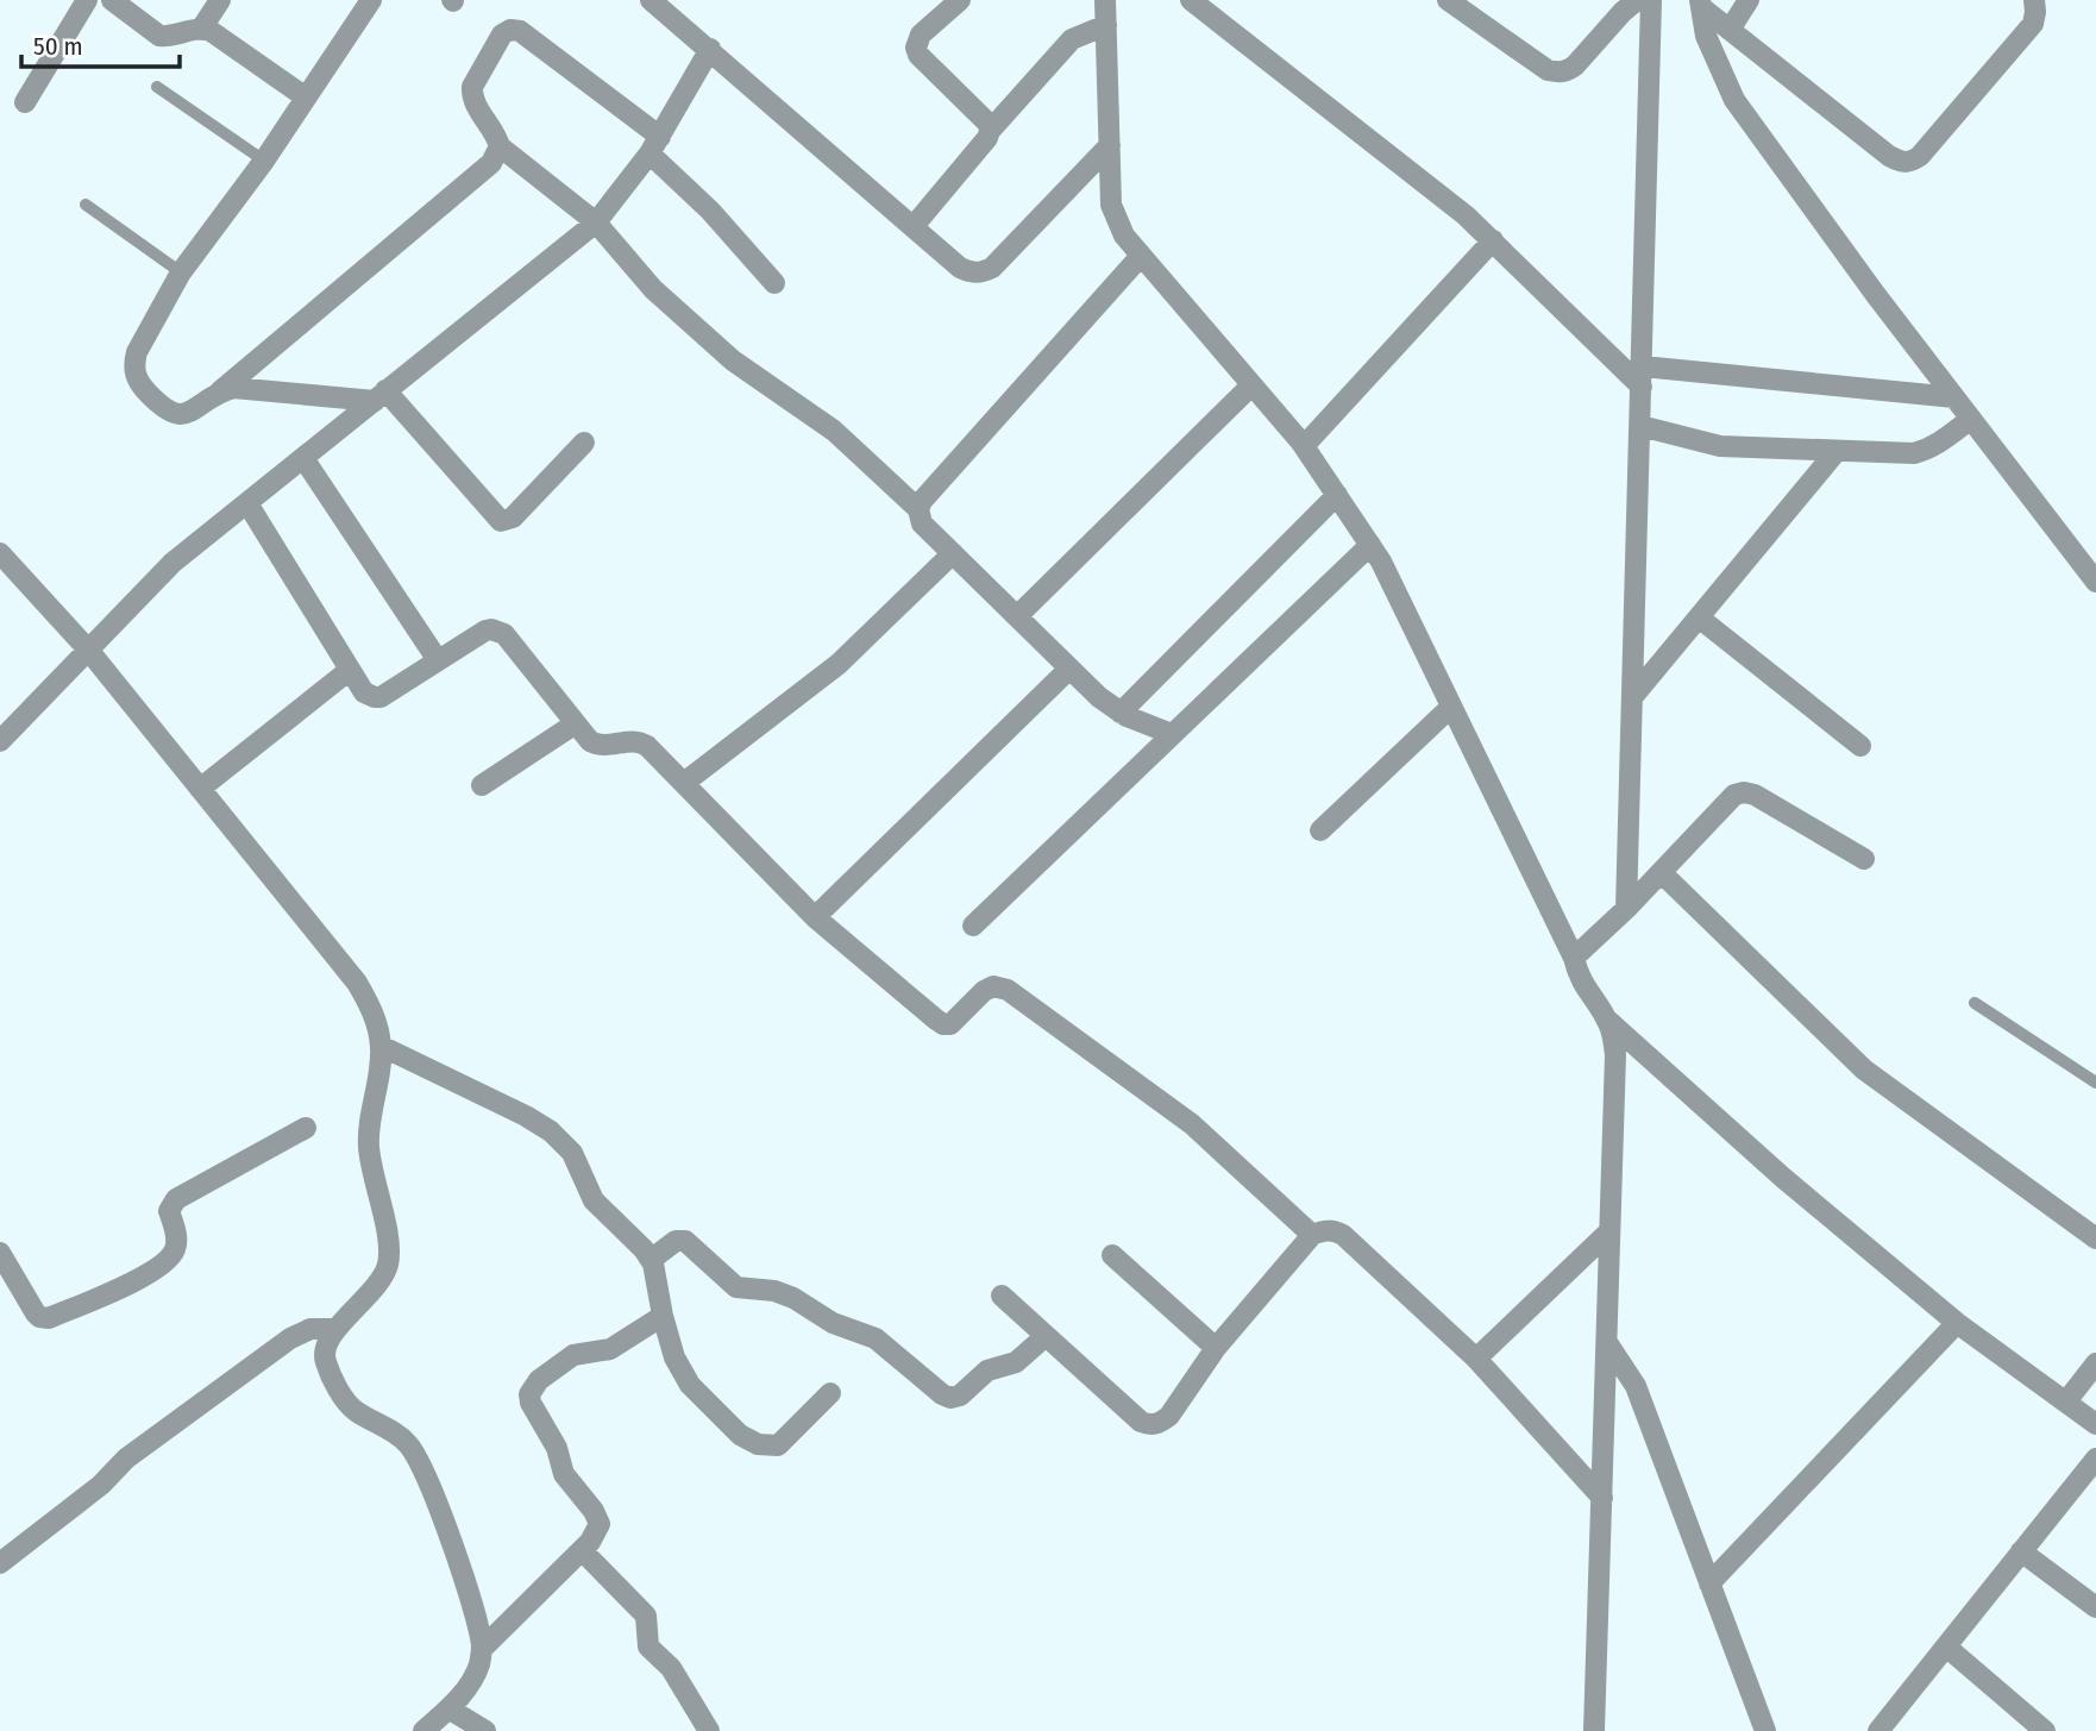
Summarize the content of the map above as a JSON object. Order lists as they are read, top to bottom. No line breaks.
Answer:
{"scale_bar":"50 m"}
